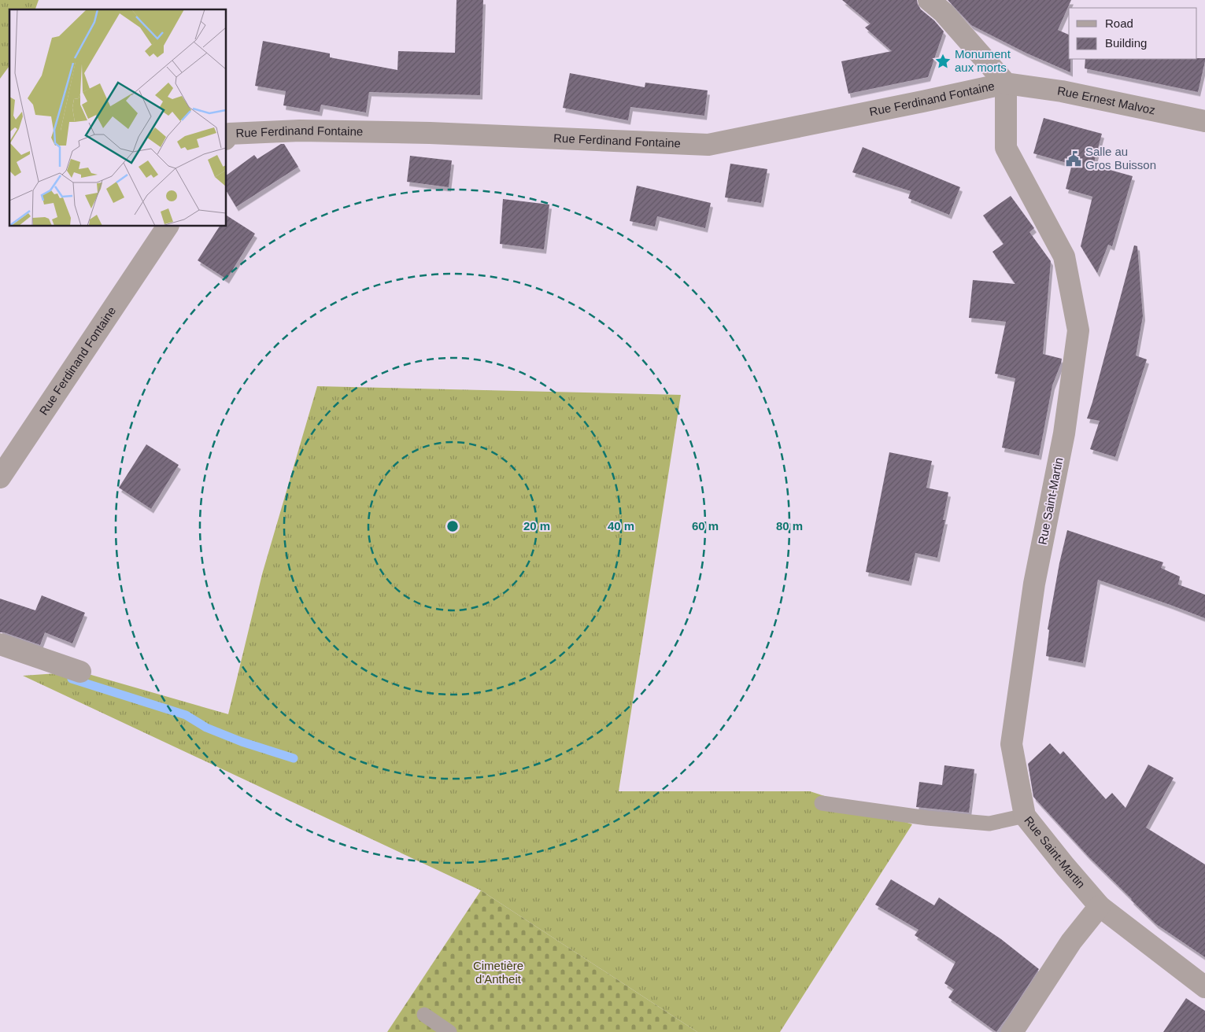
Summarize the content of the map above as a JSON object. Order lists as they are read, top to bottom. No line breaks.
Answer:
{"streets":{"street":["Rue Ferdinand Fontaine","Rue Ernest Malvoz","Rue Saint-Martin"]},"crossings":[["Rue Ferdinand Fontaine","Rue Ernest Malvoz"],["Rue Ferdinand Fontaine","Rue Saint-Martin"],["Rue Ernest Malvoz","Rue Saint-Martin"]],"parks":["Cimetière d'Antheit"],"places":{"place":["Monument aux morts"],"public building":["Salle au Gros Buisson"]},"legend":["Road","Building"],"rings":["20 m","40 m","60 m","80 m"]}
